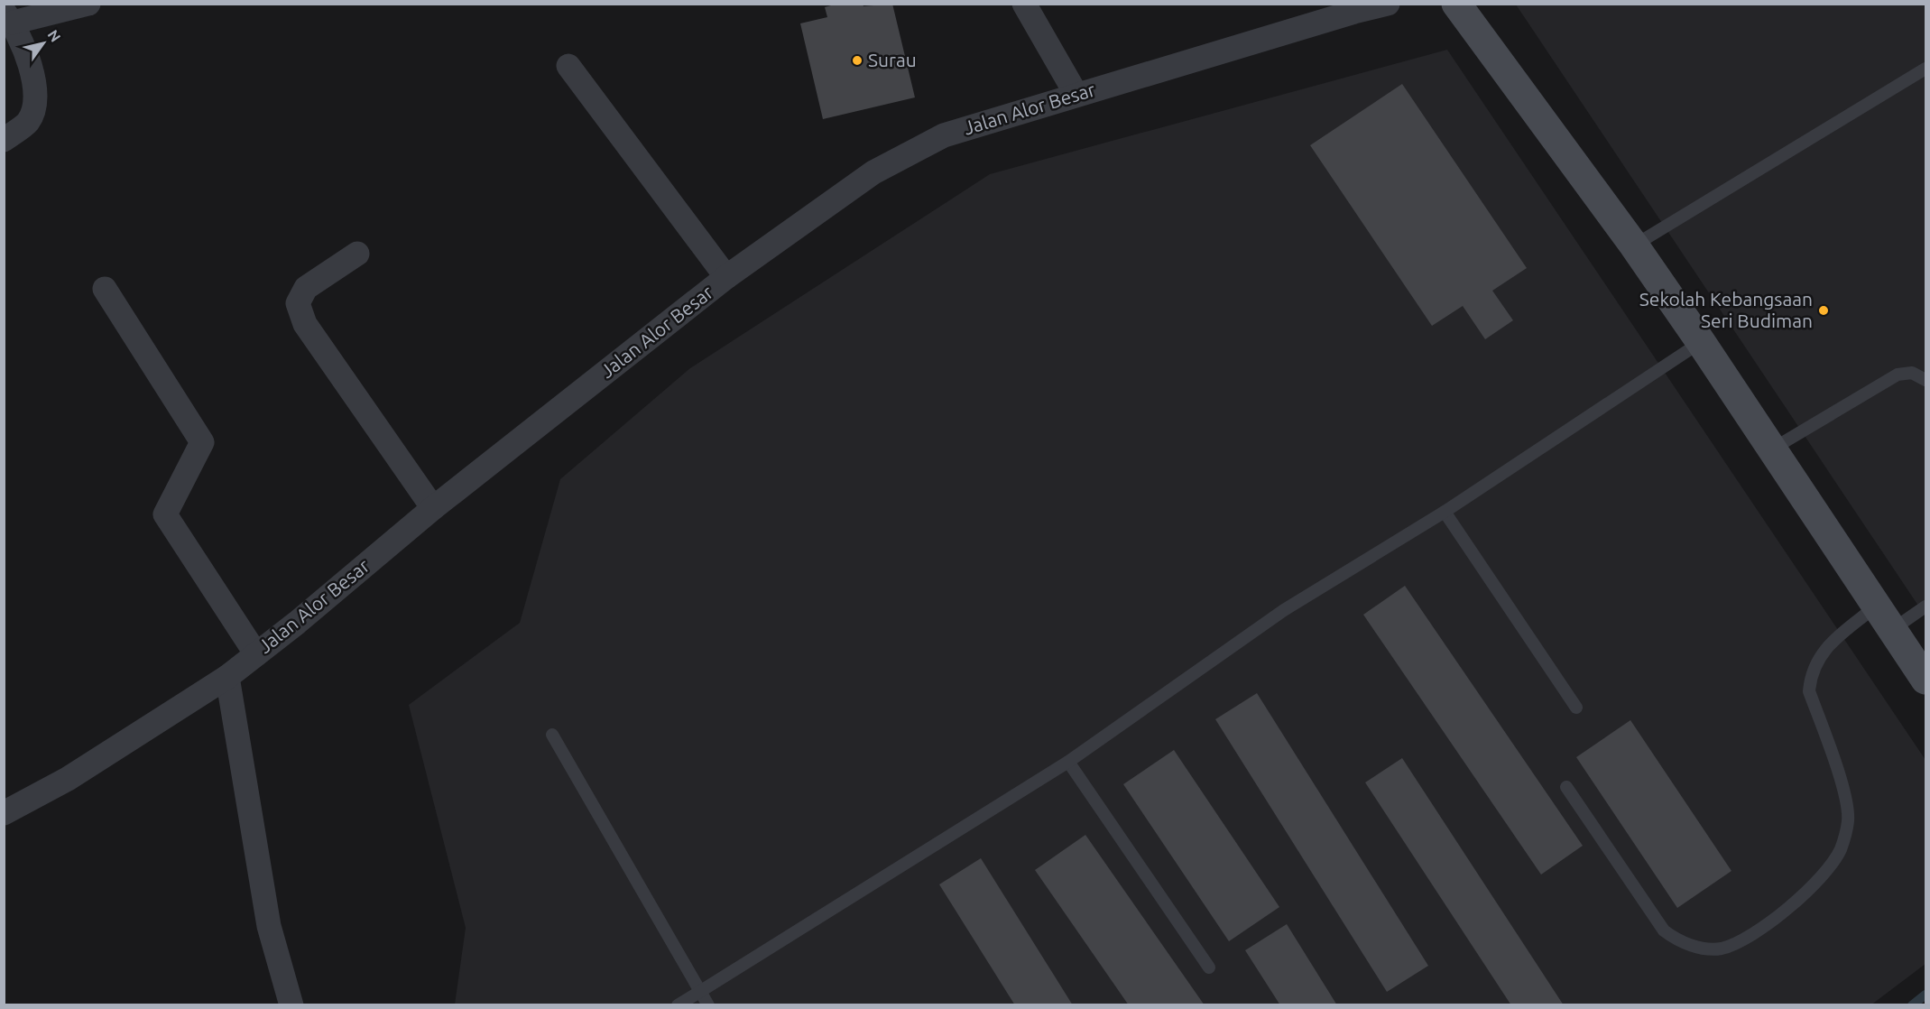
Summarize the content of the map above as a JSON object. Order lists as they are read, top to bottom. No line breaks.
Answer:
{"streets":{"street":["Jalan Alor Besar"]},"places":["Surau","Sekolah Kebangsaan Seri Budiman"],"north":"top right"}
